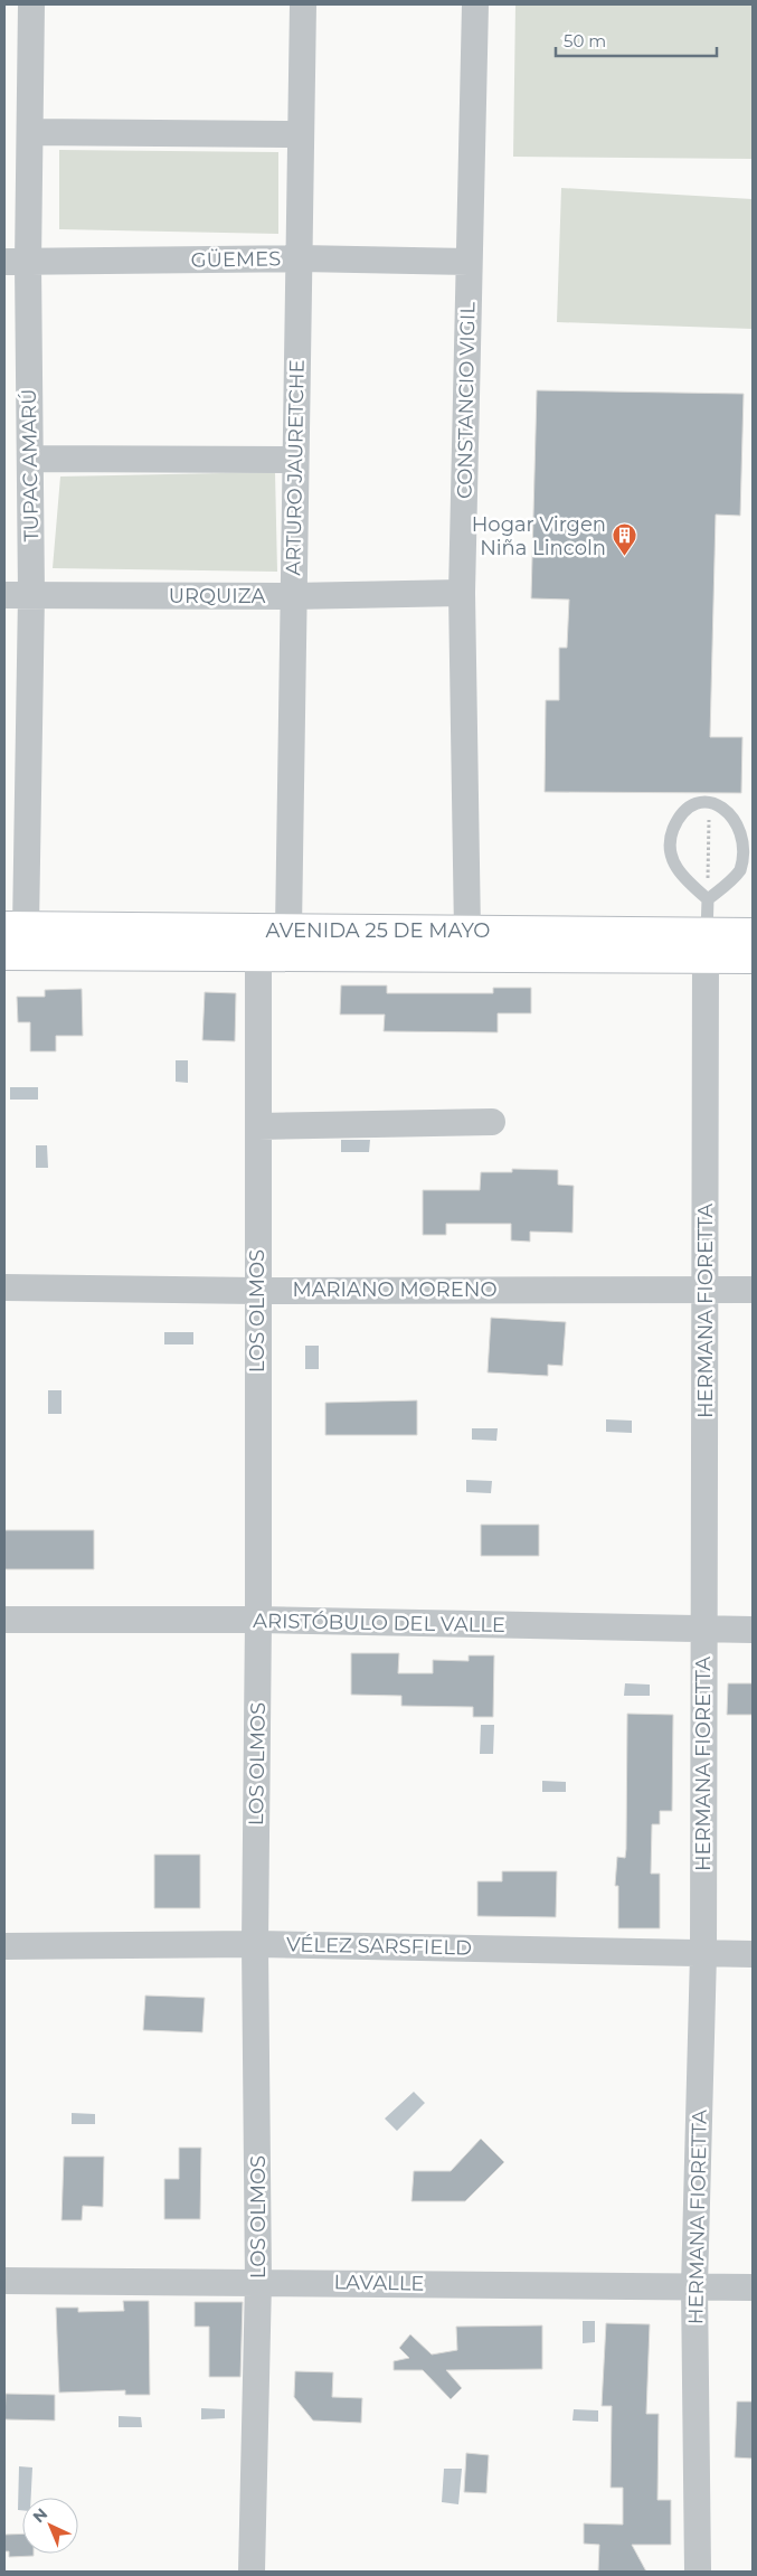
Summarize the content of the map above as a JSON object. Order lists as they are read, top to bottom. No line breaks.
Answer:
{"streets":{"main road":["AVENIDA 25 DE MAYO"],"street":["GÜEMES","CONSTANCIO VIGIL","TUPAC AMARÚ","ARTURO JAURETCHE","URQUIZA","MARIANO MORENO","LOS OLMOS","HERMANA FIORETTA","ARISTÓBULO DEL VALLE","VÉLEZ SARSFIELD","LAVALLE"]},"crossings":[["GÜEMES","CONSTANCIO VIGIL"],["GÜEMES","TUPAC AMARÚ"],["GÜEMES","ARTURO JAURETCHE"],["CONSTANCIO VIGIL","URQUIZA"],["CONSTANCIO VIGIL","AVENIDA 25 DE MAYO"],["TUPAC AMARÚ","URQUIZA"],["TUPAC AMARÚ","AVENIDA 25 DE MAYO"],["ARTURO JAURETCHE","URQUIZA"],["ARTURO JAURETCHE","AVENIDA 25 DE MAYO"],["ARTURO JAURETCHE","LOS OLMOS"],["AVENIDA 25 DE MAYO","LOS OLMOS"],["AVENIDA 25 DE MAYO","HERMANA FIORETTA"],["MARIANO MORENO","LOS OLMOS"],["MARIANO MORENO","HERMANA FIORETTA"],["LOS OLMOS","ARISTÓBULO DEL VALLE"],["LOS OLMOS","VÉLEZ SARSFIELD"],["LOS OLMOS","LAVALLE"],["HERMANA FIORETTA","ARISTÓBULO DEL VALLE"],["HERMANA FIORETTA","VÉLEZ SARSFIELD"],["HERMANA FIORETTA","LAVALLE"]],"places":{"building":["Hogar Virgen Niña Lincoln"]},"scale_bar":"50 m","north":"top left"}
